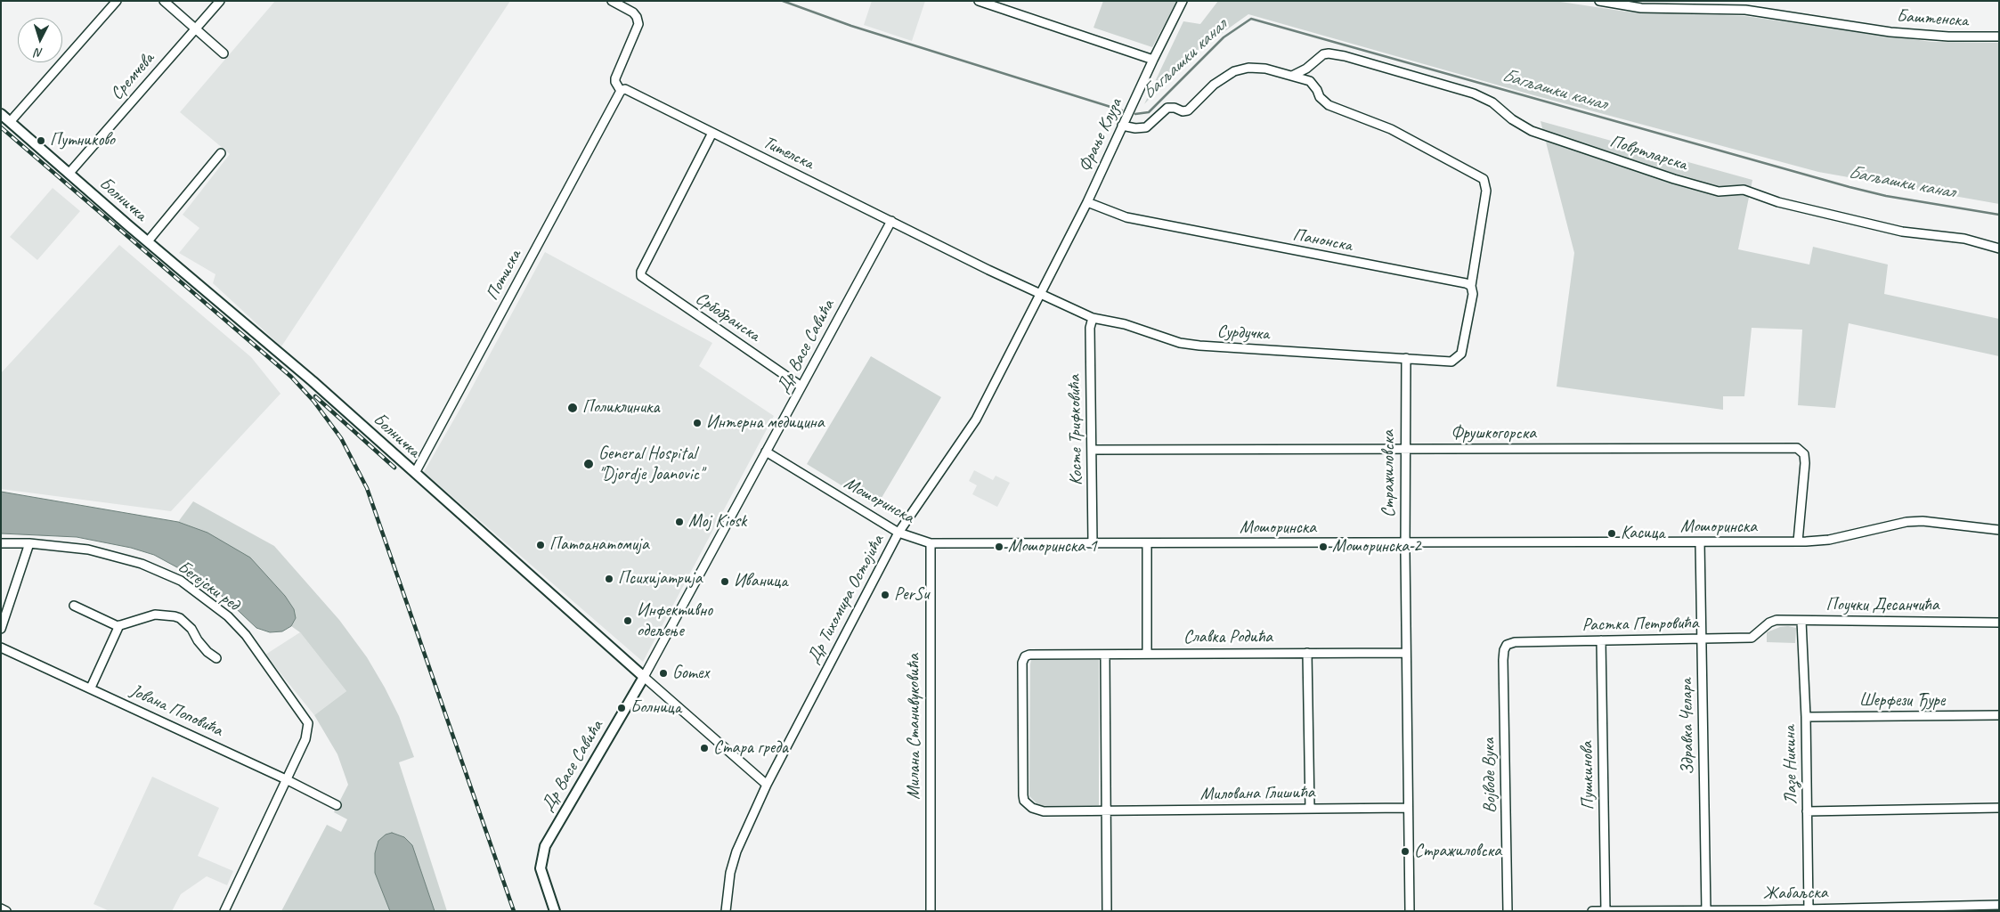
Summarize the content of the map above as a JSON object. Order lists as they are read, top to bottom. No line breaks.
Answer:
{"streets":{"street":["Баштенска","Сремчева","Фрање Клуза","Тителска","Повртларска","Болничка","Панонска","Потиска","Србобранска","Сурдучка","Др Васе Савића","Косте Трифковића","Фрушкогорска","Стражиловска","Мошоринска","Бегејски ред","Др Тихомира Остојића","Поучки Десанчића","Растка Петровића","Славка Родића","Шерфези Ђуре","Јована Поповића","Милана Станивуковића","Здравка Челара","Лазе Никина","Војводе Вука","Пушкинова","Милована Глишића","Жабаљска"]},"crossings":[["Сремчева","Болничка"],["Фрање Клуза","Тителска"],["Фрање Клуза","Панонска"],["Фрање Клуза","Сурдучка"],["Фрање Клуза","Др Тихомира Остојића"],["Тителска","Потиска"],["Тителска","Србобранска"],["Тителска","Сурдучка"],["Тителска","Др Васе Савића"],["Тителска","Др Тихомира Остојића"],["Болничка","Потиска"],["Болничка","Др Васе Савића"],["Болничка","Др Тихомира Остојића"],["Панонска","Сурдучка"],["Србобранска","Др Васе Савића"],["Сурдучка","Косте Трифковића"],["Сурдучка","Стражиловска"],["Сурдучка","Др Тихомира Остојића"],["Др Васе Савића","Мошоринска"],["Косте Трифковића","Фрушкогорска"],["Косте Трифковића","Мошоринска"],["Фрушкогорска","Стражиловска"],["Фрушкогорска","Мошоринска"],["Стражиловска","Мошоринска"],["Стражиловска","Славка Родића"],["Стражиловска","Милована Глишића"],["Мошоринска","Др Тихомира Остојића"],["Мошоринска","Милана Станивуковића"],["Мошоринска","Здравка Челара"],["Бегејски ред","Јована Поповића"],["Поучки Десанчића","Растка Петровића"],["Поучки Десанчића","Лазе Никина"],["Растка Петровића","Здравка Челара"],["Растка Петровића","Војводе Вука"],["Растка Петровића","Пушкинова"],["Славка Родића","Милована Глишића"],["Шерфези Ђуре","Лазе Никина"],["Здравка Челара","Жабаљска"],["Лазе Никина","Жабаљска"],["Пушкинова","Жабаљска"]],"water":["Багљашки канал"],"places":["Путниково","Поликлиника","Интерна медицина","General Hospital \"Djordje Joanovic\"","Moj Kiosk","Касица","Патоанатомија","Мошоринска 1","Мошоринска 2","Психијатрија","Иваница","PerSu","Инфективно одељење","Gomex","Болница","Стара греда","Стражиловска"],"north":"bottom"}
